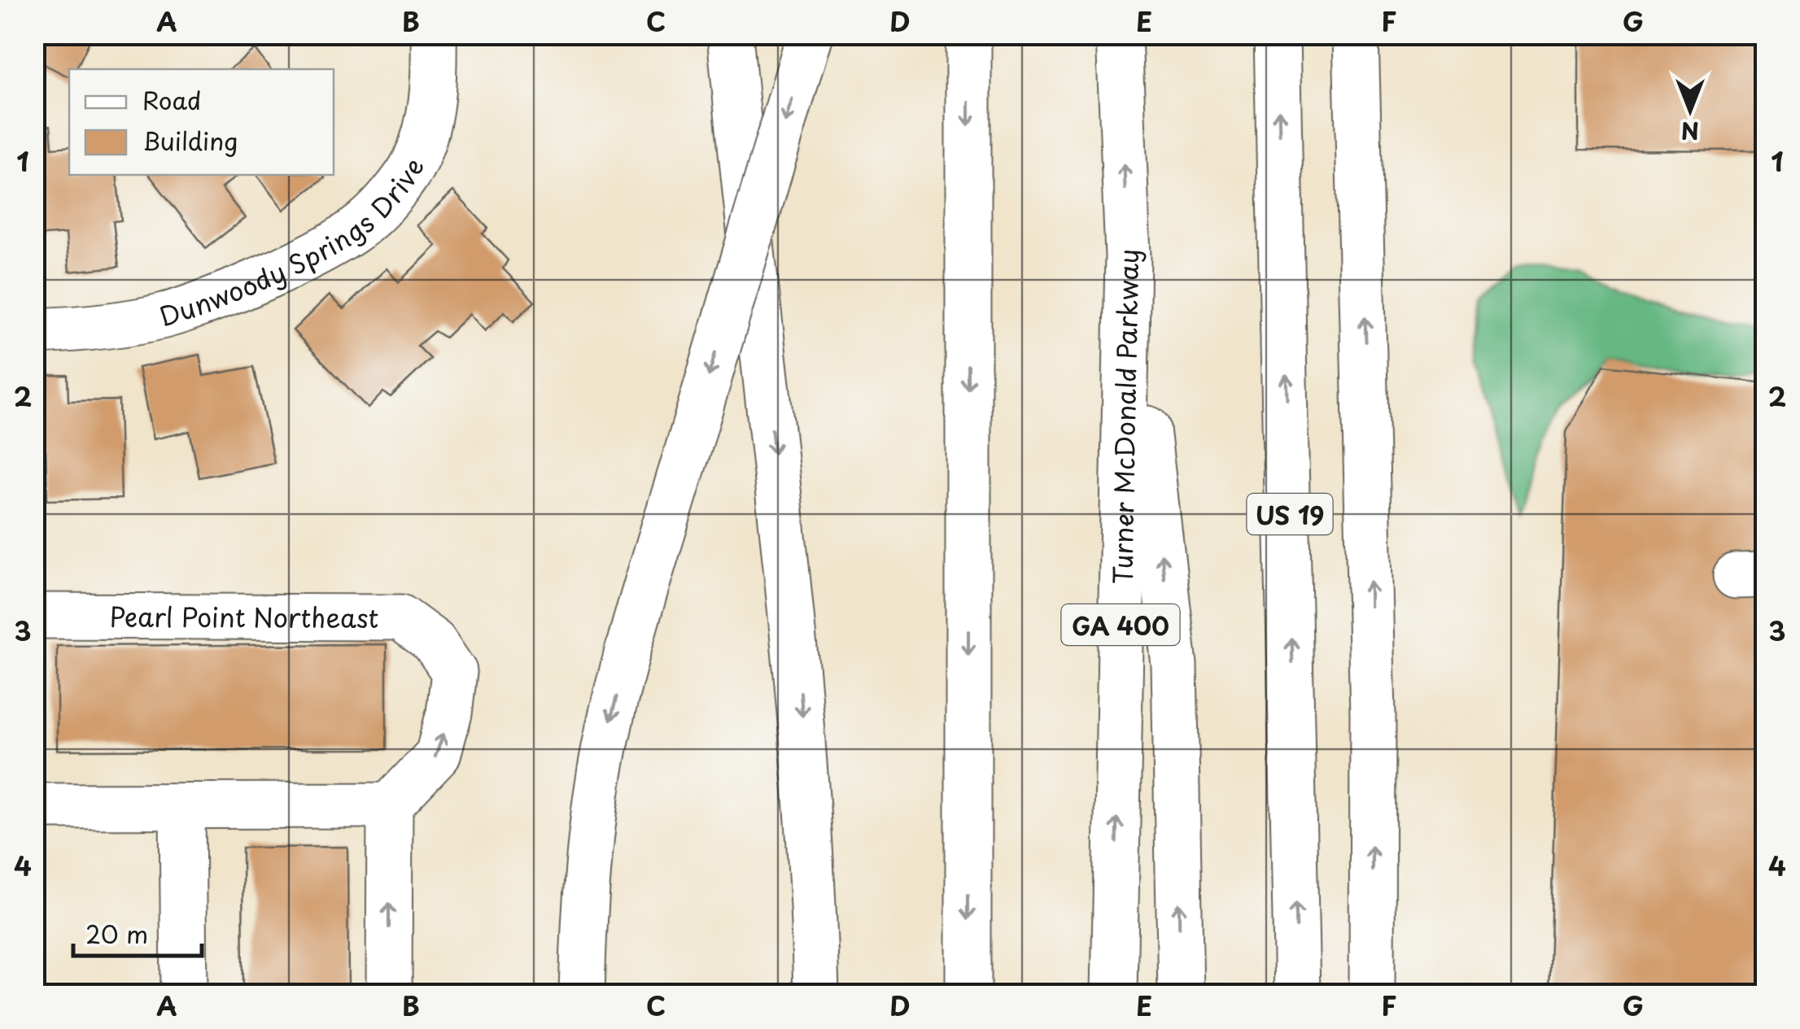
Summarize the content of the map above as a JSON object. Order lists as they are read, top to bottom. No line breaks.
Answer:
{"streets":{"main road":["Dunwoody Springs Drive","Turner McDonald Parkway","US 19","Pearl Point Northeast","GA 400"]},"legend":["Road","Building"],"scale_bar":"20 m","north":"bottom","grid":{"columns":["A","B","C","D","E","F","G"],"rows":["1","2","3","4"]}}
